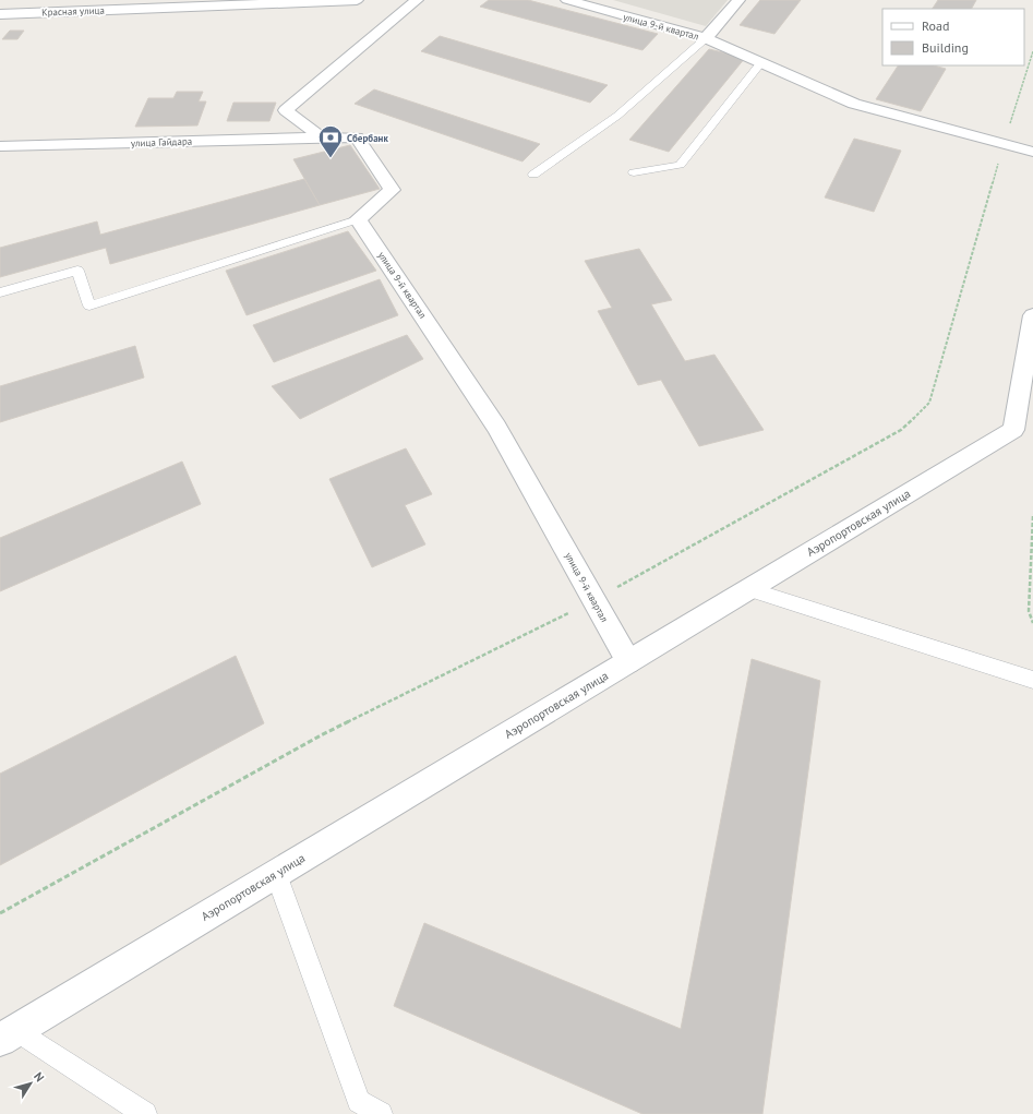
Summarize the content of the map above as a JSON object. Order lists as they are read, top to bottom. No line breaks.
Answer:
{"streets":{"street":["Красная улица","улица 9-й квартал","улица Гайдара","Аэропортовская улица"]},"crossings":[["улица 9-й квартал","Аэропортовская улица"]],"places":{"bank":["Сбербанк"]},"legend":["Road","Building"],"north":"top right"}
